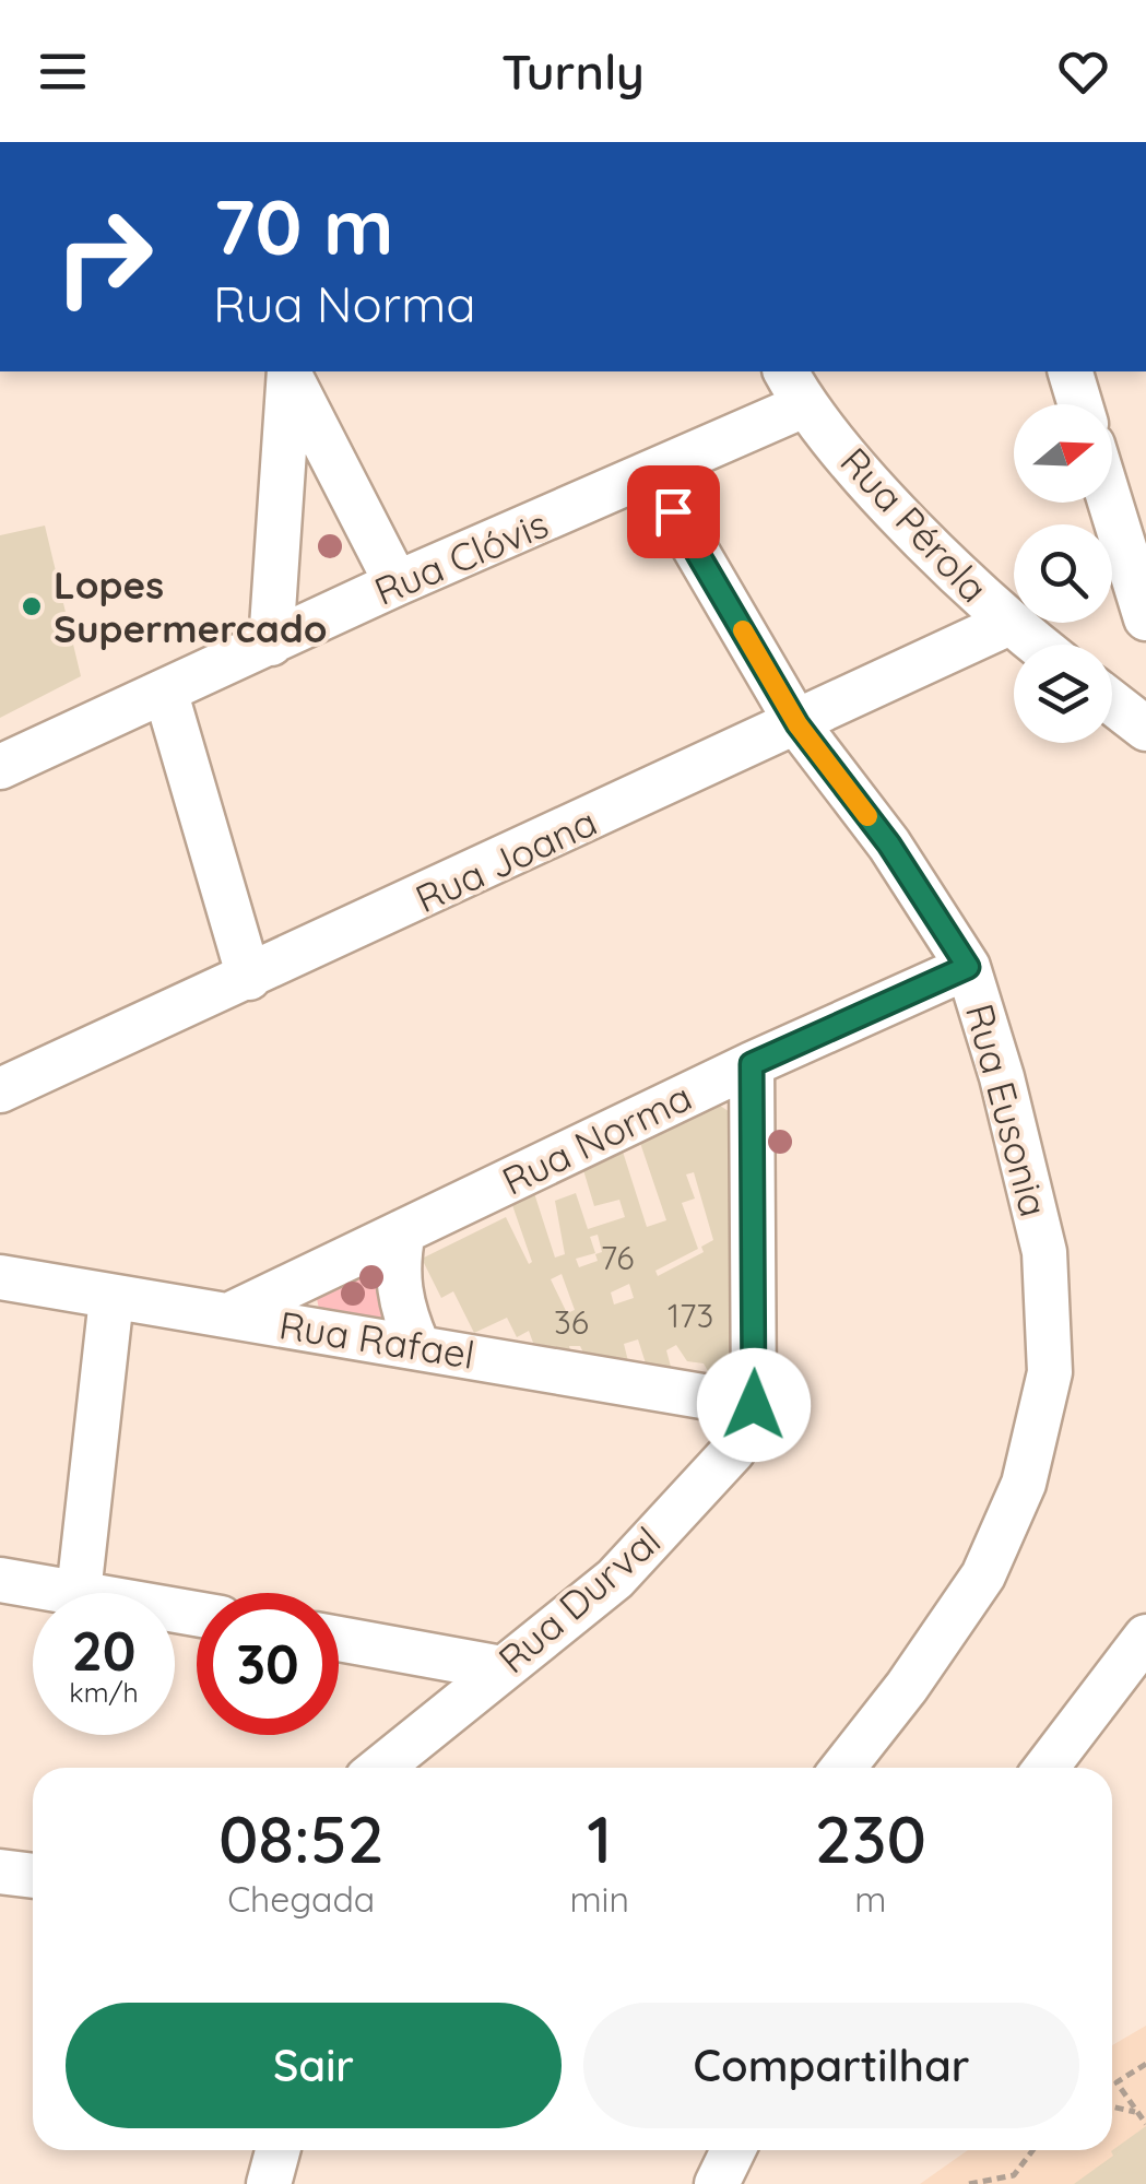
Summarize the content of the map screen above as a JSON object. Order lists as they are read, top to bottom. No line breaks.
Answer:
{"streets":{"street":["Rua Pérola","Rua Clóvis","Rua Joana","Rua Eusonia","Rua Norma","Rua Rafael","Rua Durval"]},"crossings":[["Rua Pérola","Rua Clóvis"],["Rua Pérola","Rua Joana"],["Rua Clóvis","Rua Eusonia"],["Rua Joana","Rua Eusonia"],["Rua Eusonia","Rua Norma"],["Rua Norma","Rua Rafael"],["Rua Norma","Rua Durval"],["Rua Rafael","Rua Durval"]],"places":["Lopes Supermercado"],"house_numbers":["76","173","36"],"north":"right","page":{"header":"Turnly","turn":["70 m","Rua Norma"],"speed":"20 km/h","limit":"30","eta":["08:52","Chegada","1","min","230","m"],"buttons":["Sair","Compartilhar"]}}
